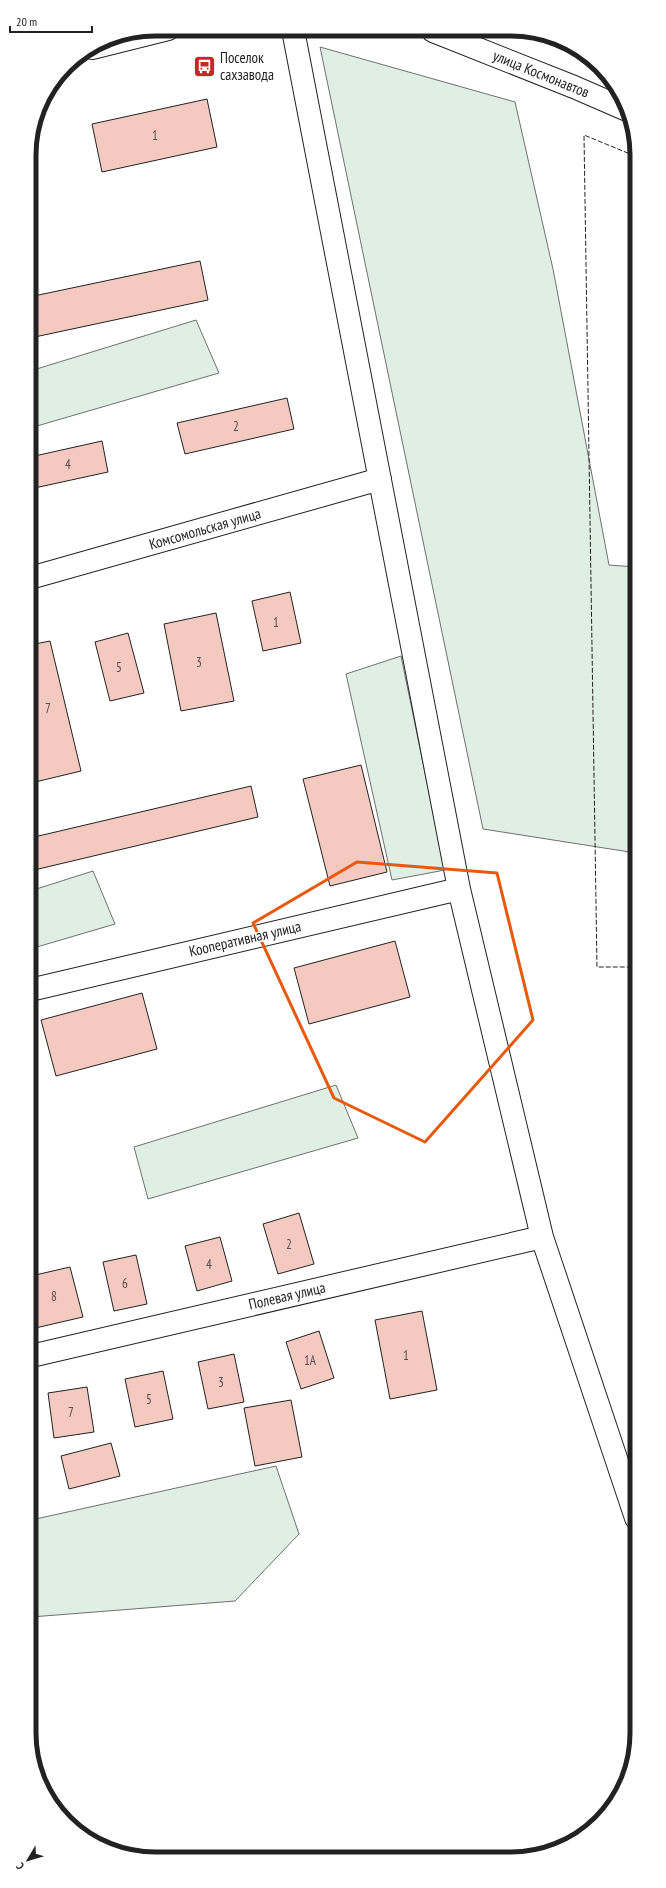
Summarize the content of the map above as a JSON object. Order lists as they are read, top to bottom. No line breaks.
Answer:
{"streets":{"street":["улица Космонавтов","Комсомольская улица","Кооперативная улица","Полевая улица"]},"places":{"bus stop":["Поселок сахзавода"]},"house_numbers":["1","2","4","1","3","5","7","2","4","6","8","1","1А","3","5","7"],"scale_bar":"20 m","north":"bottom left"}
